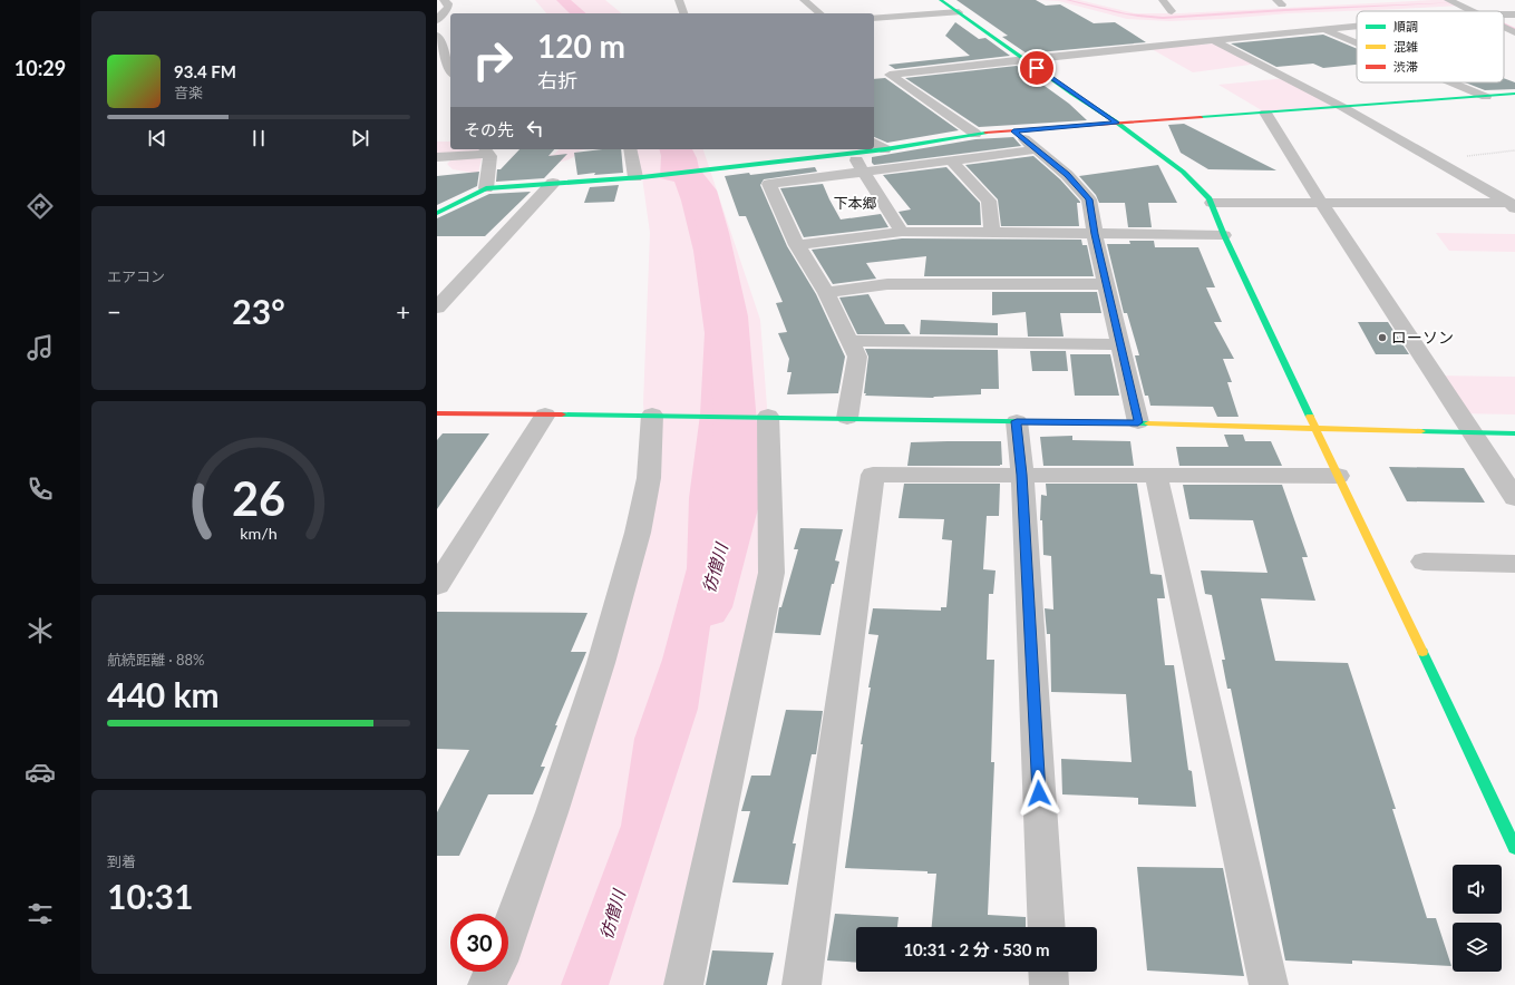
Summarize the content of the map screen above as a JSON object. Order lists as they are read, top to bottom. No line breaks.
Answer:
{"districts":["下本郷"],"water":["彷僧川"],"places":["ローソン"],"legend":["順調","混雑","渋滞"],"page":{"tabs":"10:29","turn":["120 m","右折"],"song":["93.4 FM","音楽"],"then":"その先","tile":["エアコン",["航続距離 · 88%","440 km"],["到着","10:31"]],"heat":["−","23°","+"],"limit":"30","trip":"10:31 · 2 分 · 530 m","gauge":["26","km/h"]}}
